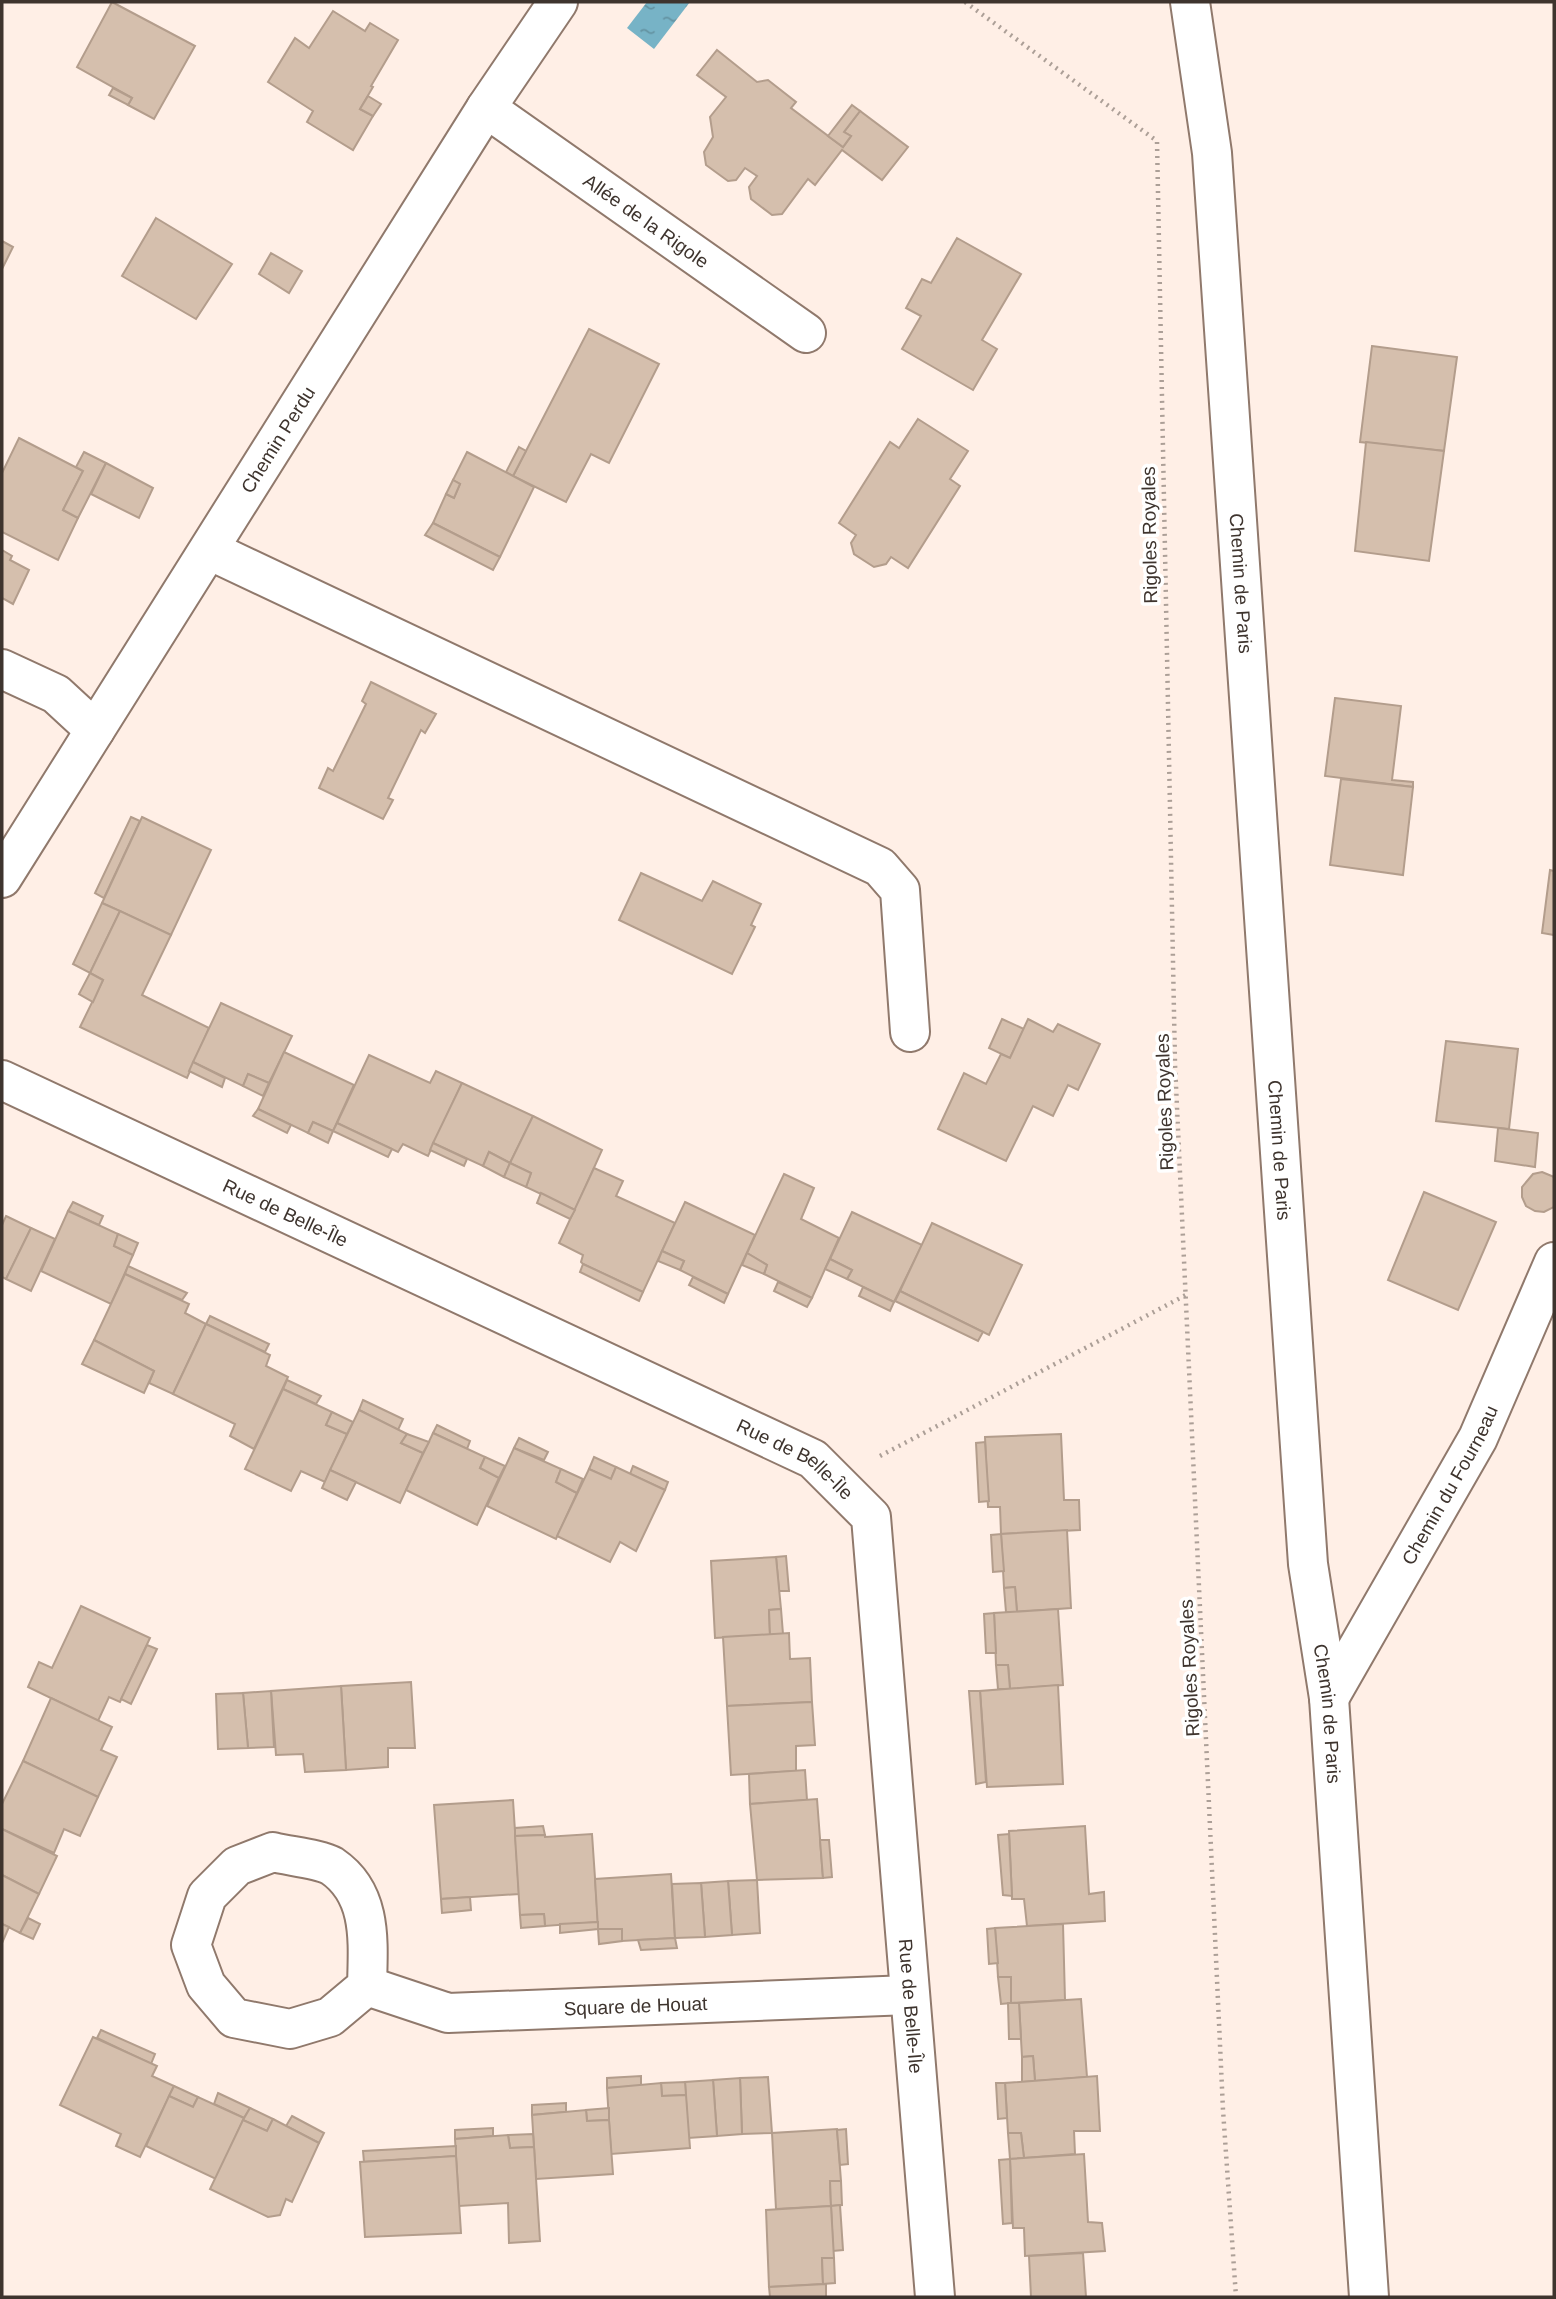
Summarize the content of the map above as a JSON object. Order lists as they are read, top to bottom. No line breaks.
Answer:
{"streets":{"street":["Allée de la Rigole","Chemin Perdu","Chemin de Paris","Rue de Belle-Île","Chemin du Fourneau","Square de Houat"],"path":["Rigoles Royales"]},"crossings":[["Allée de la Rigole","Chemin Perdu"],["Chemin de Paris","Chemin du Fourneau"],["Rue de Belle-Île","Square de Houat"]]}
